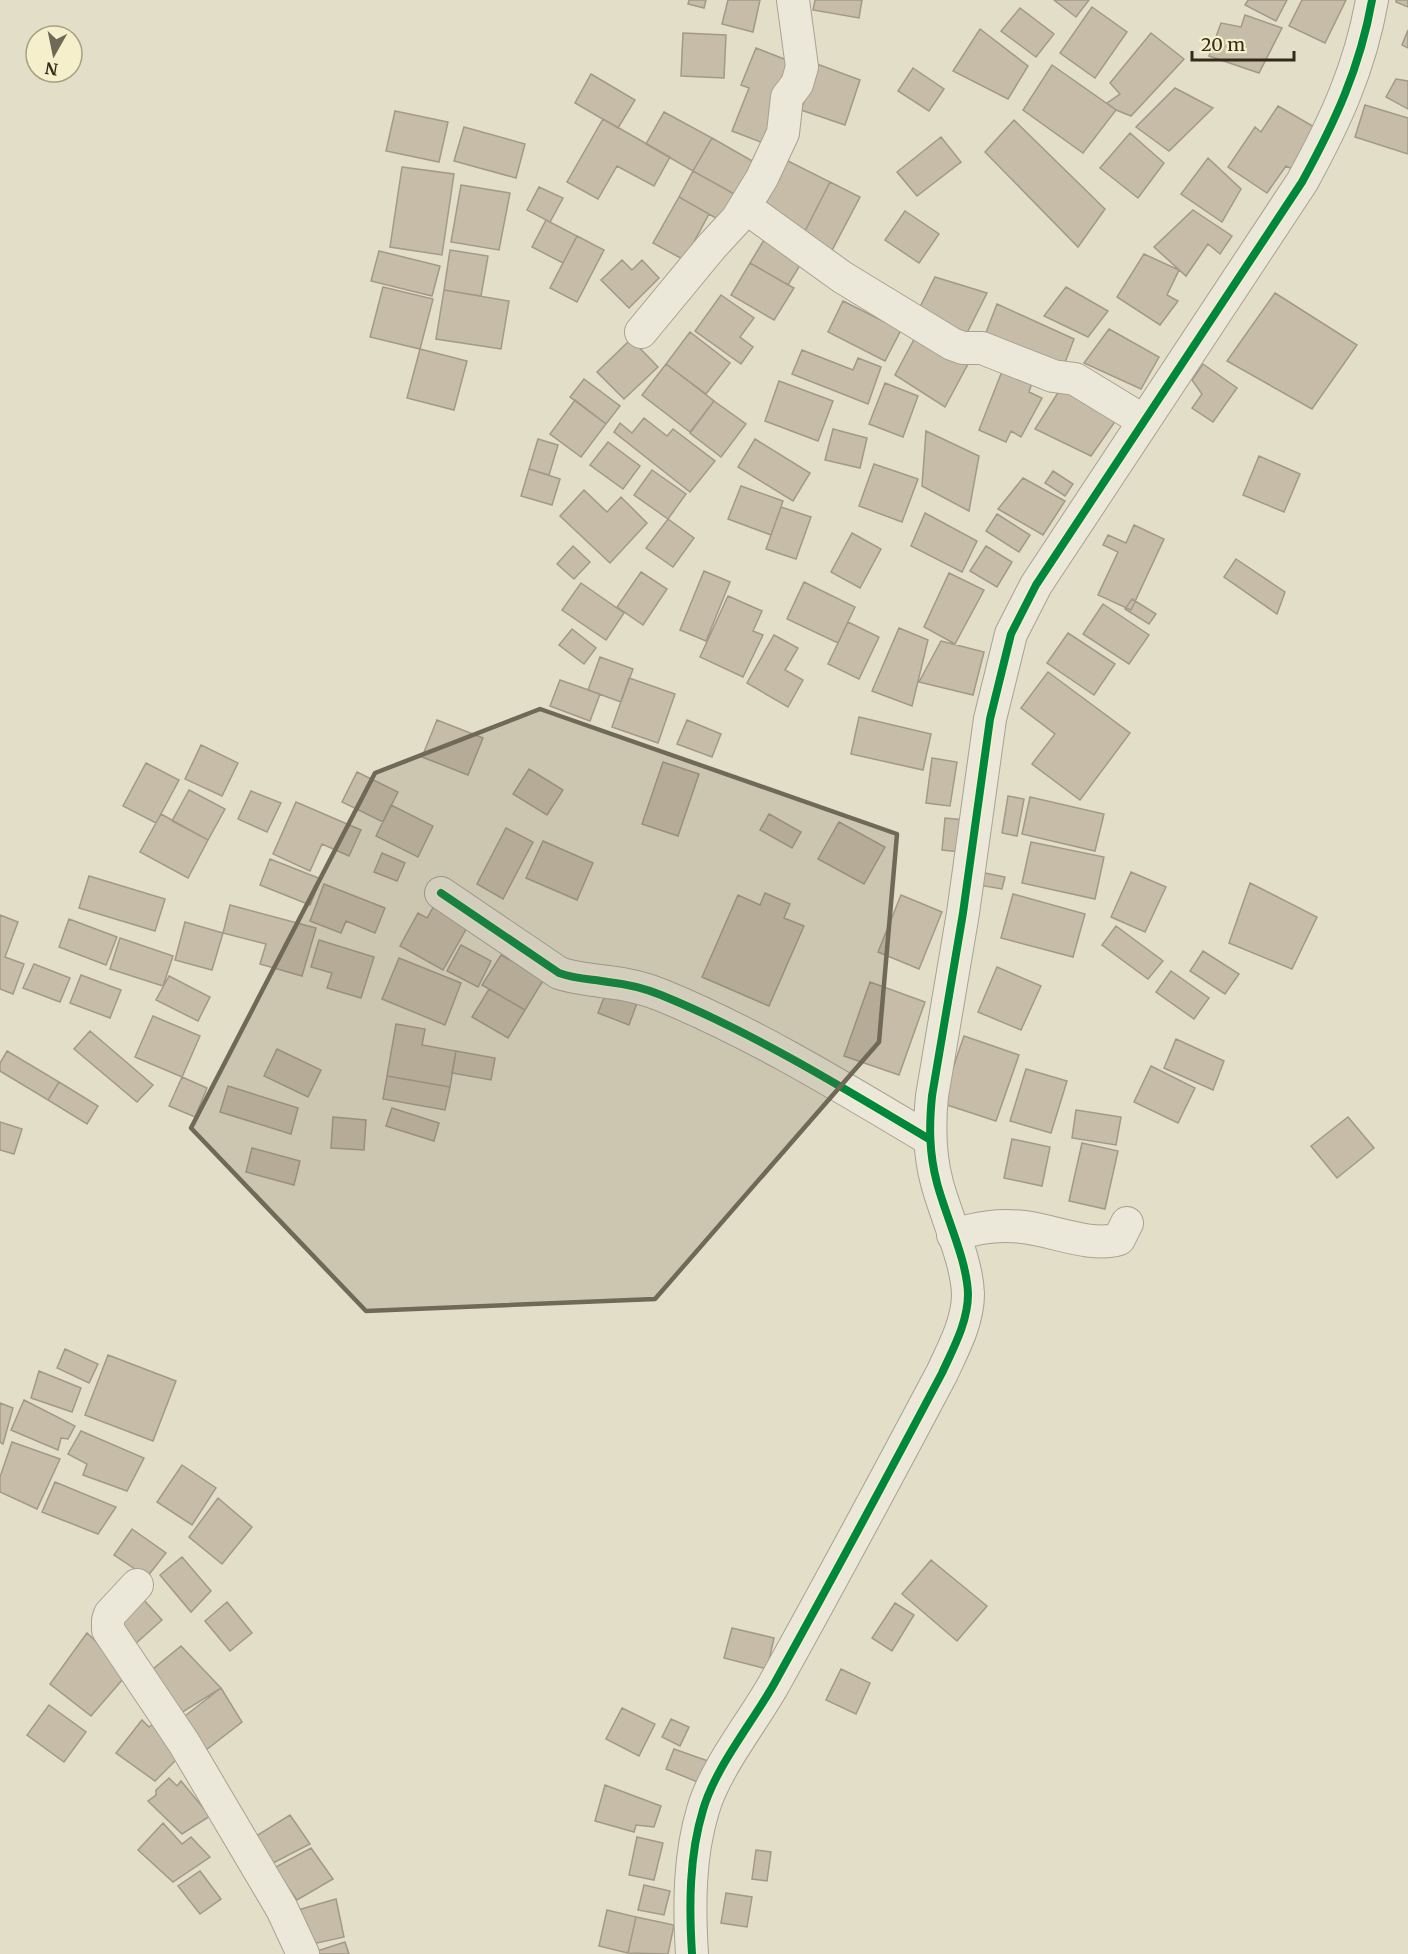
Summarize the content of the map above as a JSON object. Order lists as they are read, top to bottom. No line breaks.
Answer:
{"scale_bar":"20 m","north":"bottom"}
